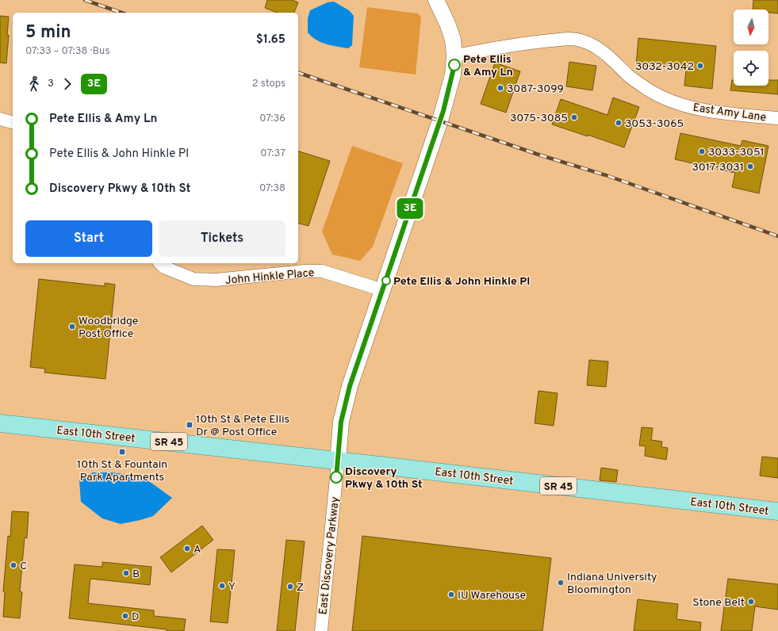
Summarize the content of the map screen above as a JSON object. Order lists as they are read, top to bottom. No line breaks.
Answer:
{"streets":{"main road":["East 10th Street","SR 45"],"street":["East Amy Lane","John Hinkle Place","East Discovery Parkway"]},"crossings":[["East 10th Street","East Discovery Parkway"]],"places":{"other":["Pete Ellis & Amy Ln","3032-3042","3087-3099","3075-3085","3053-3065","3033-3051","3017-3031","Pete Ellis & John Hinkle Pl","Woodbridge Post Office","Discovery Pkwy & 10th St","A","C","B","Indiana University Bloomington","Y","Z","IU Warehouse","Stone Belt","D"],"transit":["10th St & Pete Ellis Dr @ Post Office","10th St & Fountain Park Apartments"]},"lines":["bus line 3E"],"north":"bottom","page":{"on_map":"3E","heading":["5 min","07:33 – 07:38 · Bus","$1.65"],"legs":["3","3E","2 stops"],"list":[{"name":"Pete Ellis & Amy Ln","value":"07:36"},{"name":"Pete Ellis & John Hinkle Pl","value":"07:37"},{"name":"Discovery Pkwy & 10th St","value":"07:38"}],"buttons":["Start","Tickets"]}}
